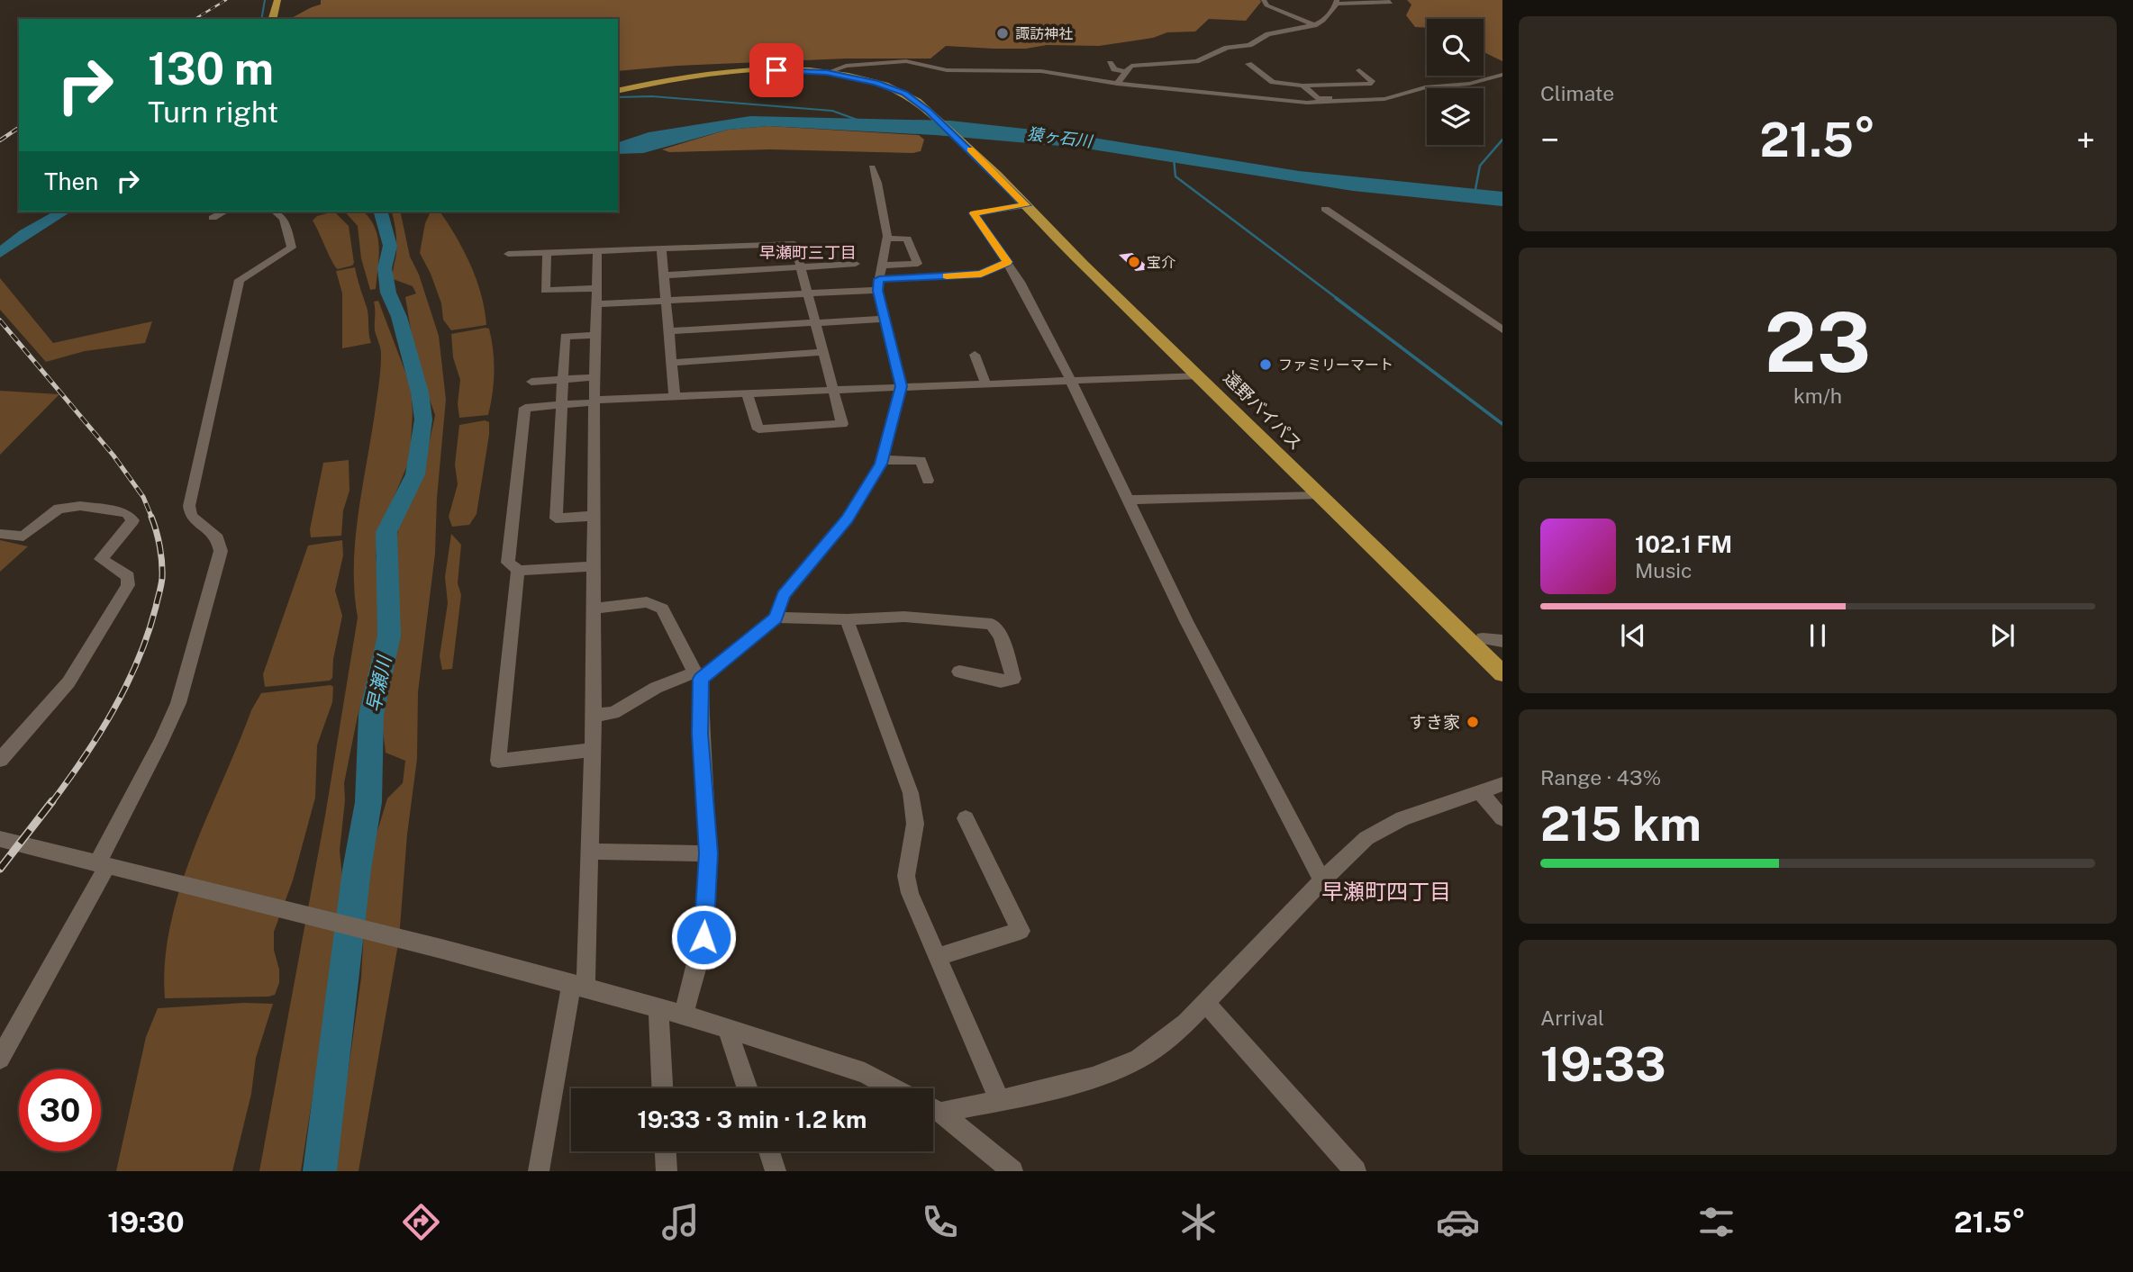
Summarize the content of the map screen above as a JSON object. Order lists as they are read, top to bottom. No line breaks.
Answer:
{"streets":{"highway":["遠野バイパス"]},"districts":["早瀬町三丁目","早瀬町四丁目"],"water":["猿ヶ石川","早瀬川"],"places":["諏訪神社","宝介","ファミリーマート","すき家"],"page":{"tile":["Climate",["23","km/h"],["Range · 43%","215 km"],["Arrival","19:33"]],"turn":["130 m","Turn right"],"heat":["−","21.5°","+"],"then":"Then","song":["102.1 FM","Music"],"limit":"30","trip":"19:33 · 3 min · 1.2 km","tabs":["19:30","21.5°"]}}
